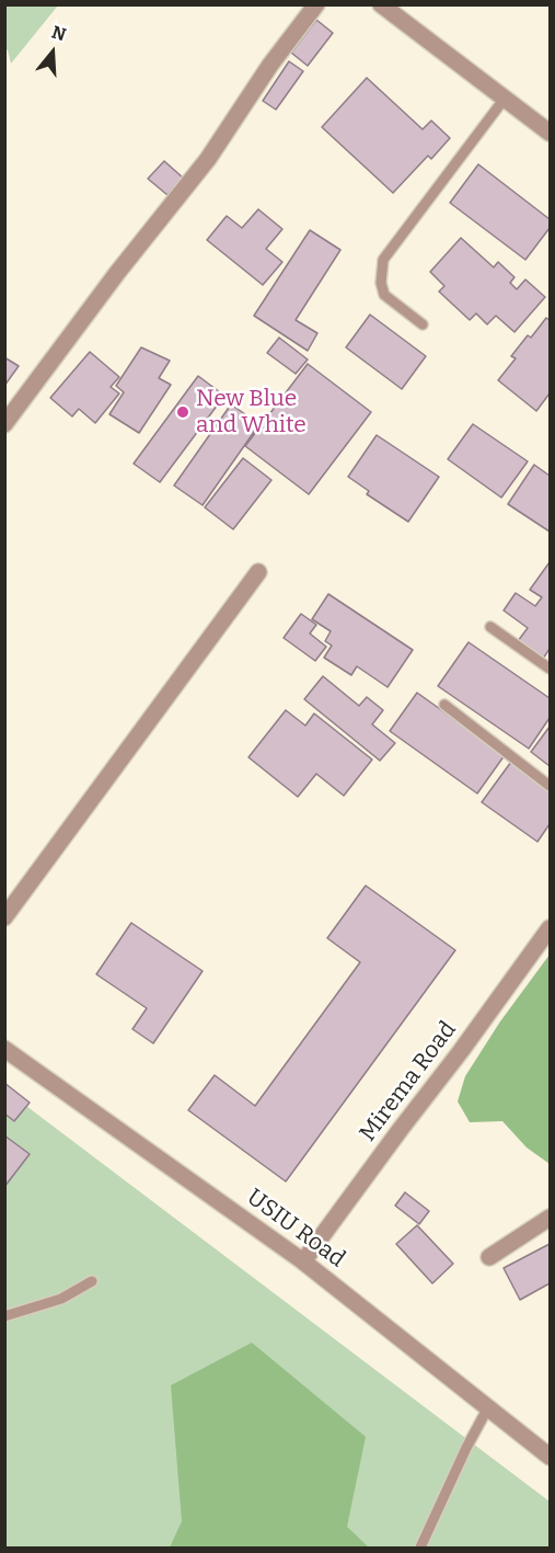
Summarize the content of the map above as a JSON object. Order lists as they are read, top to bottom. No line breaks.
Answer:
{"streets":{"street":["Mirema Road","USIU Road"]},"crossings":[["Mirema Road","USIU Road"]],"places":["New Blue and White"],"north":"top"}
